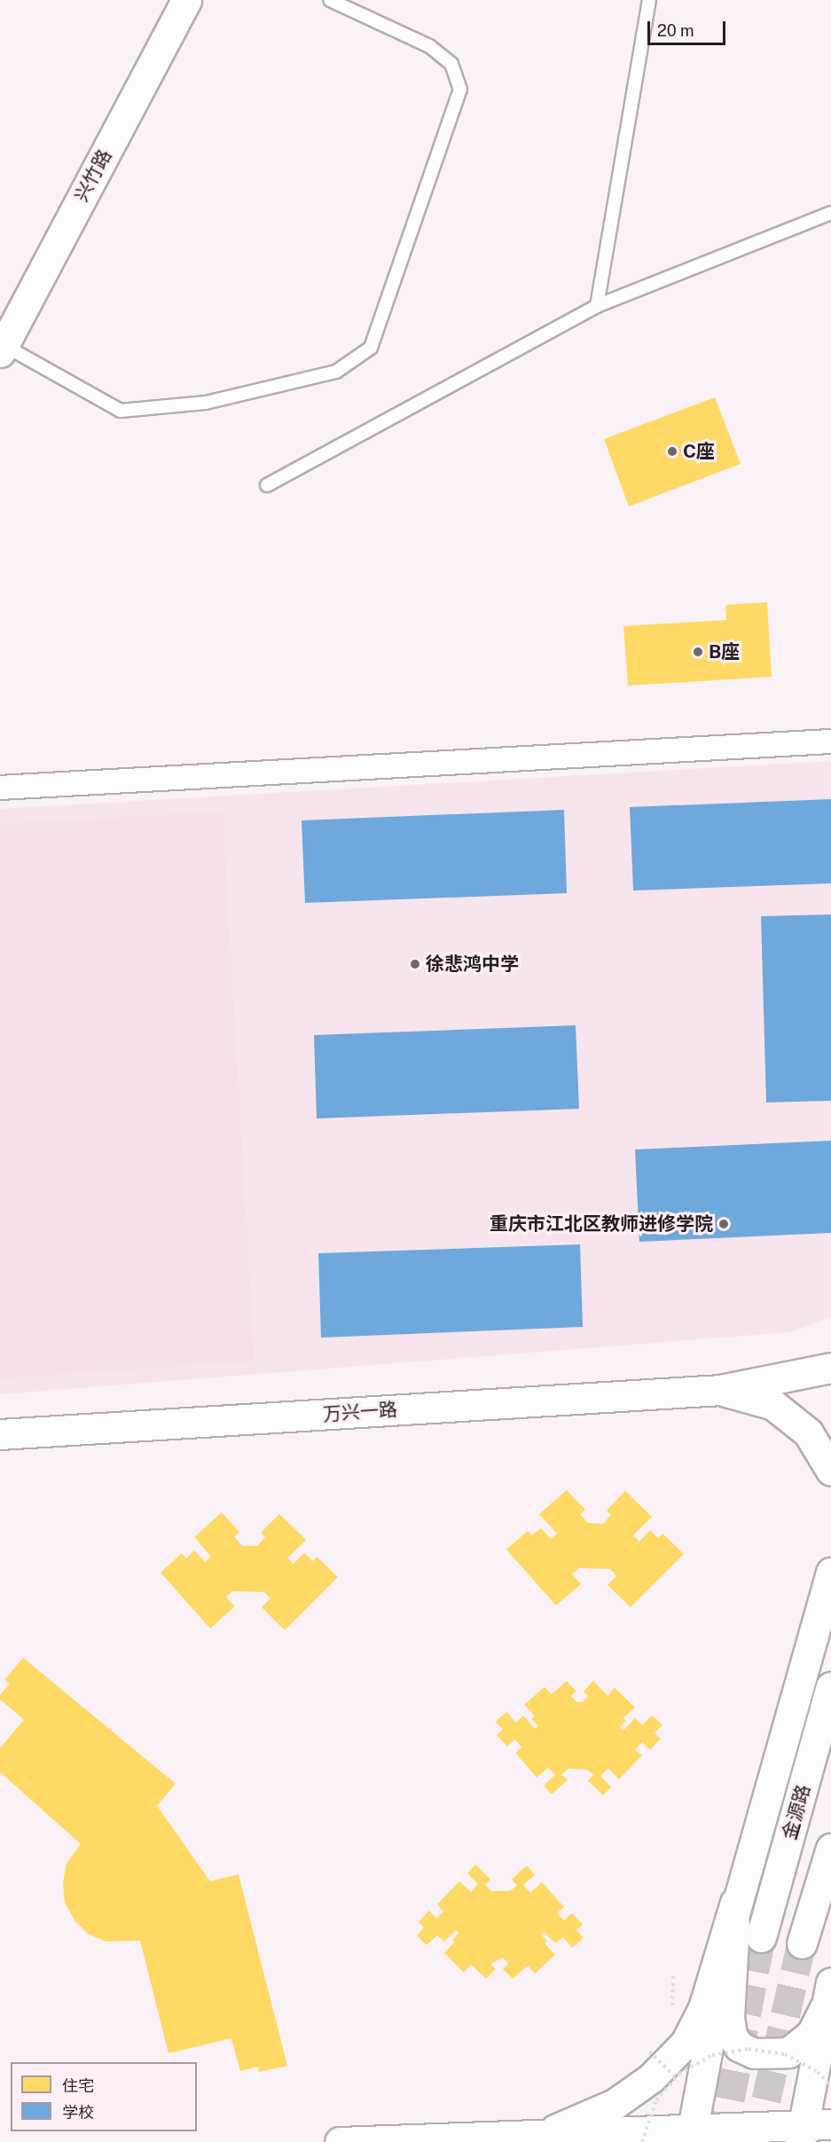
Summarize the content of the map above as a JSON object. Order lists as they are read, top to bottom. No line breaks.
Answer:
{"streets":{"street":["兴竹路","万兴一路","金源路"]},"places":["C座","B座","徐悲鸿中学","重庆市江北区教师进修学院"],"legend":["住宅","学校"],"scale_bar":"20 m"}
